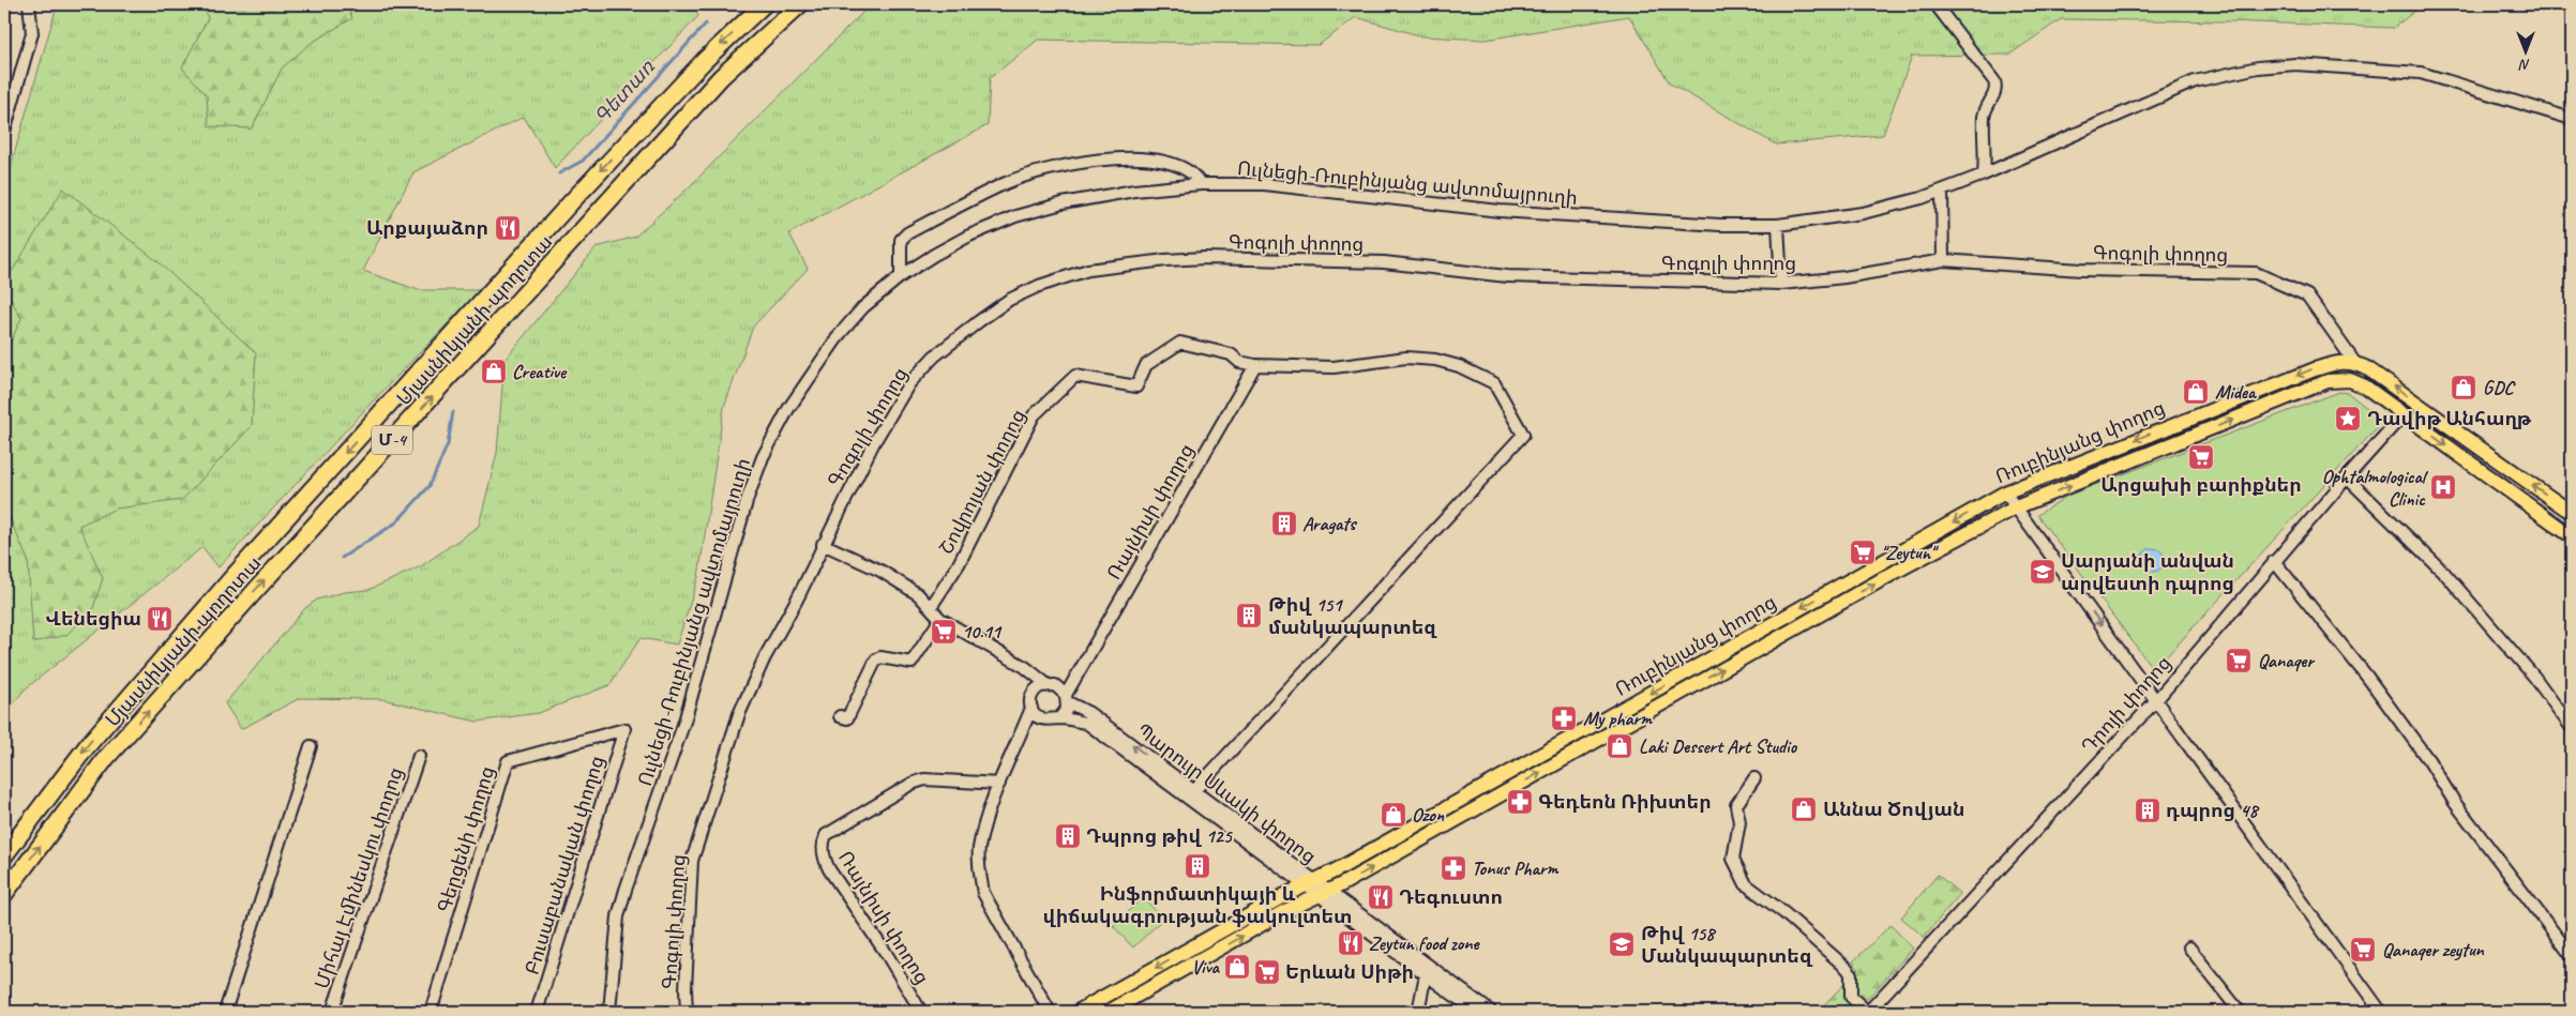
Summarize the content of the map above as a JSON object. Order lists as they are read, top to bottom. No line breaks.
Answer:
{"streets":{"highway":["Մյասնիկյանի պողոտա","Մ-4"],"main road":["Ռուբինյանց փողոց"],"street":["Ուլնեցի-Ռուբինյանց ավտոմայրուղի","Գոգոլի փողոց","Շովրոյան փողոց","Ռայնիսի փողոց","Դրոյի փողոց","Պարույր Սևակի փողոց","Գերցենի փողոց","Բուսաբանական փողոց","Միհայ Էմինեսկու փողոց"]},"crossings":[["Գոգոլի փողոց","Ռուբինյանց փողոց"],["Գոգոլի փողոց","Պարույր Սևակի փողոց"],["Ռուբինյանց փողոց","Դրոյի փողոց"],["Ռուբինյանց փողոց","Պարույր Սևակի փողոց"],["Շովրոյան փողոց","Ռայնիսի փողոց"],["Շովրոյան փողոց","Պարույր Սևակի փողոց"],["Ռայնիսի փողոց","Պարույր Սևակի փողոց"],["Գերցենի փողոց","Բուսաբանական փողոց"]],"water":["Գետառ"],"places":{"restaurant":["Արքայաձոր","Վենեցիա","Դեգուստո","Zeytun food zone"],"shop":["Creative","GDC","Midea","Laki Dessert Art Studio","Աննա Ծովյան","Ozon","Viva"],"place":["Դավիթ Անհաղթ"],"supermarket":["Արցախի բարիքներ","\"Zeytun\"","10.11","Qanaqer","Qanaqer zeytun","Երևան Սիթի"],"hospital":["Ophtalmological Clinic"],"building":["Aragats","Թիվ 151 մանկապարտեզ","դպրոց 48","Դպրոց թիվ 125","Ինֆորմատիկայի և վիճակագրության ֆակուլտետ"],"school or university":["Սարյանի անվան արվեստի դպրոց","Թիվ 158 Մանկապարտեզ"],"pharmacy":["My pharm","Գեդեոն Ռիխտեր","Tonus Pharm"]},"north":"bottom"}
